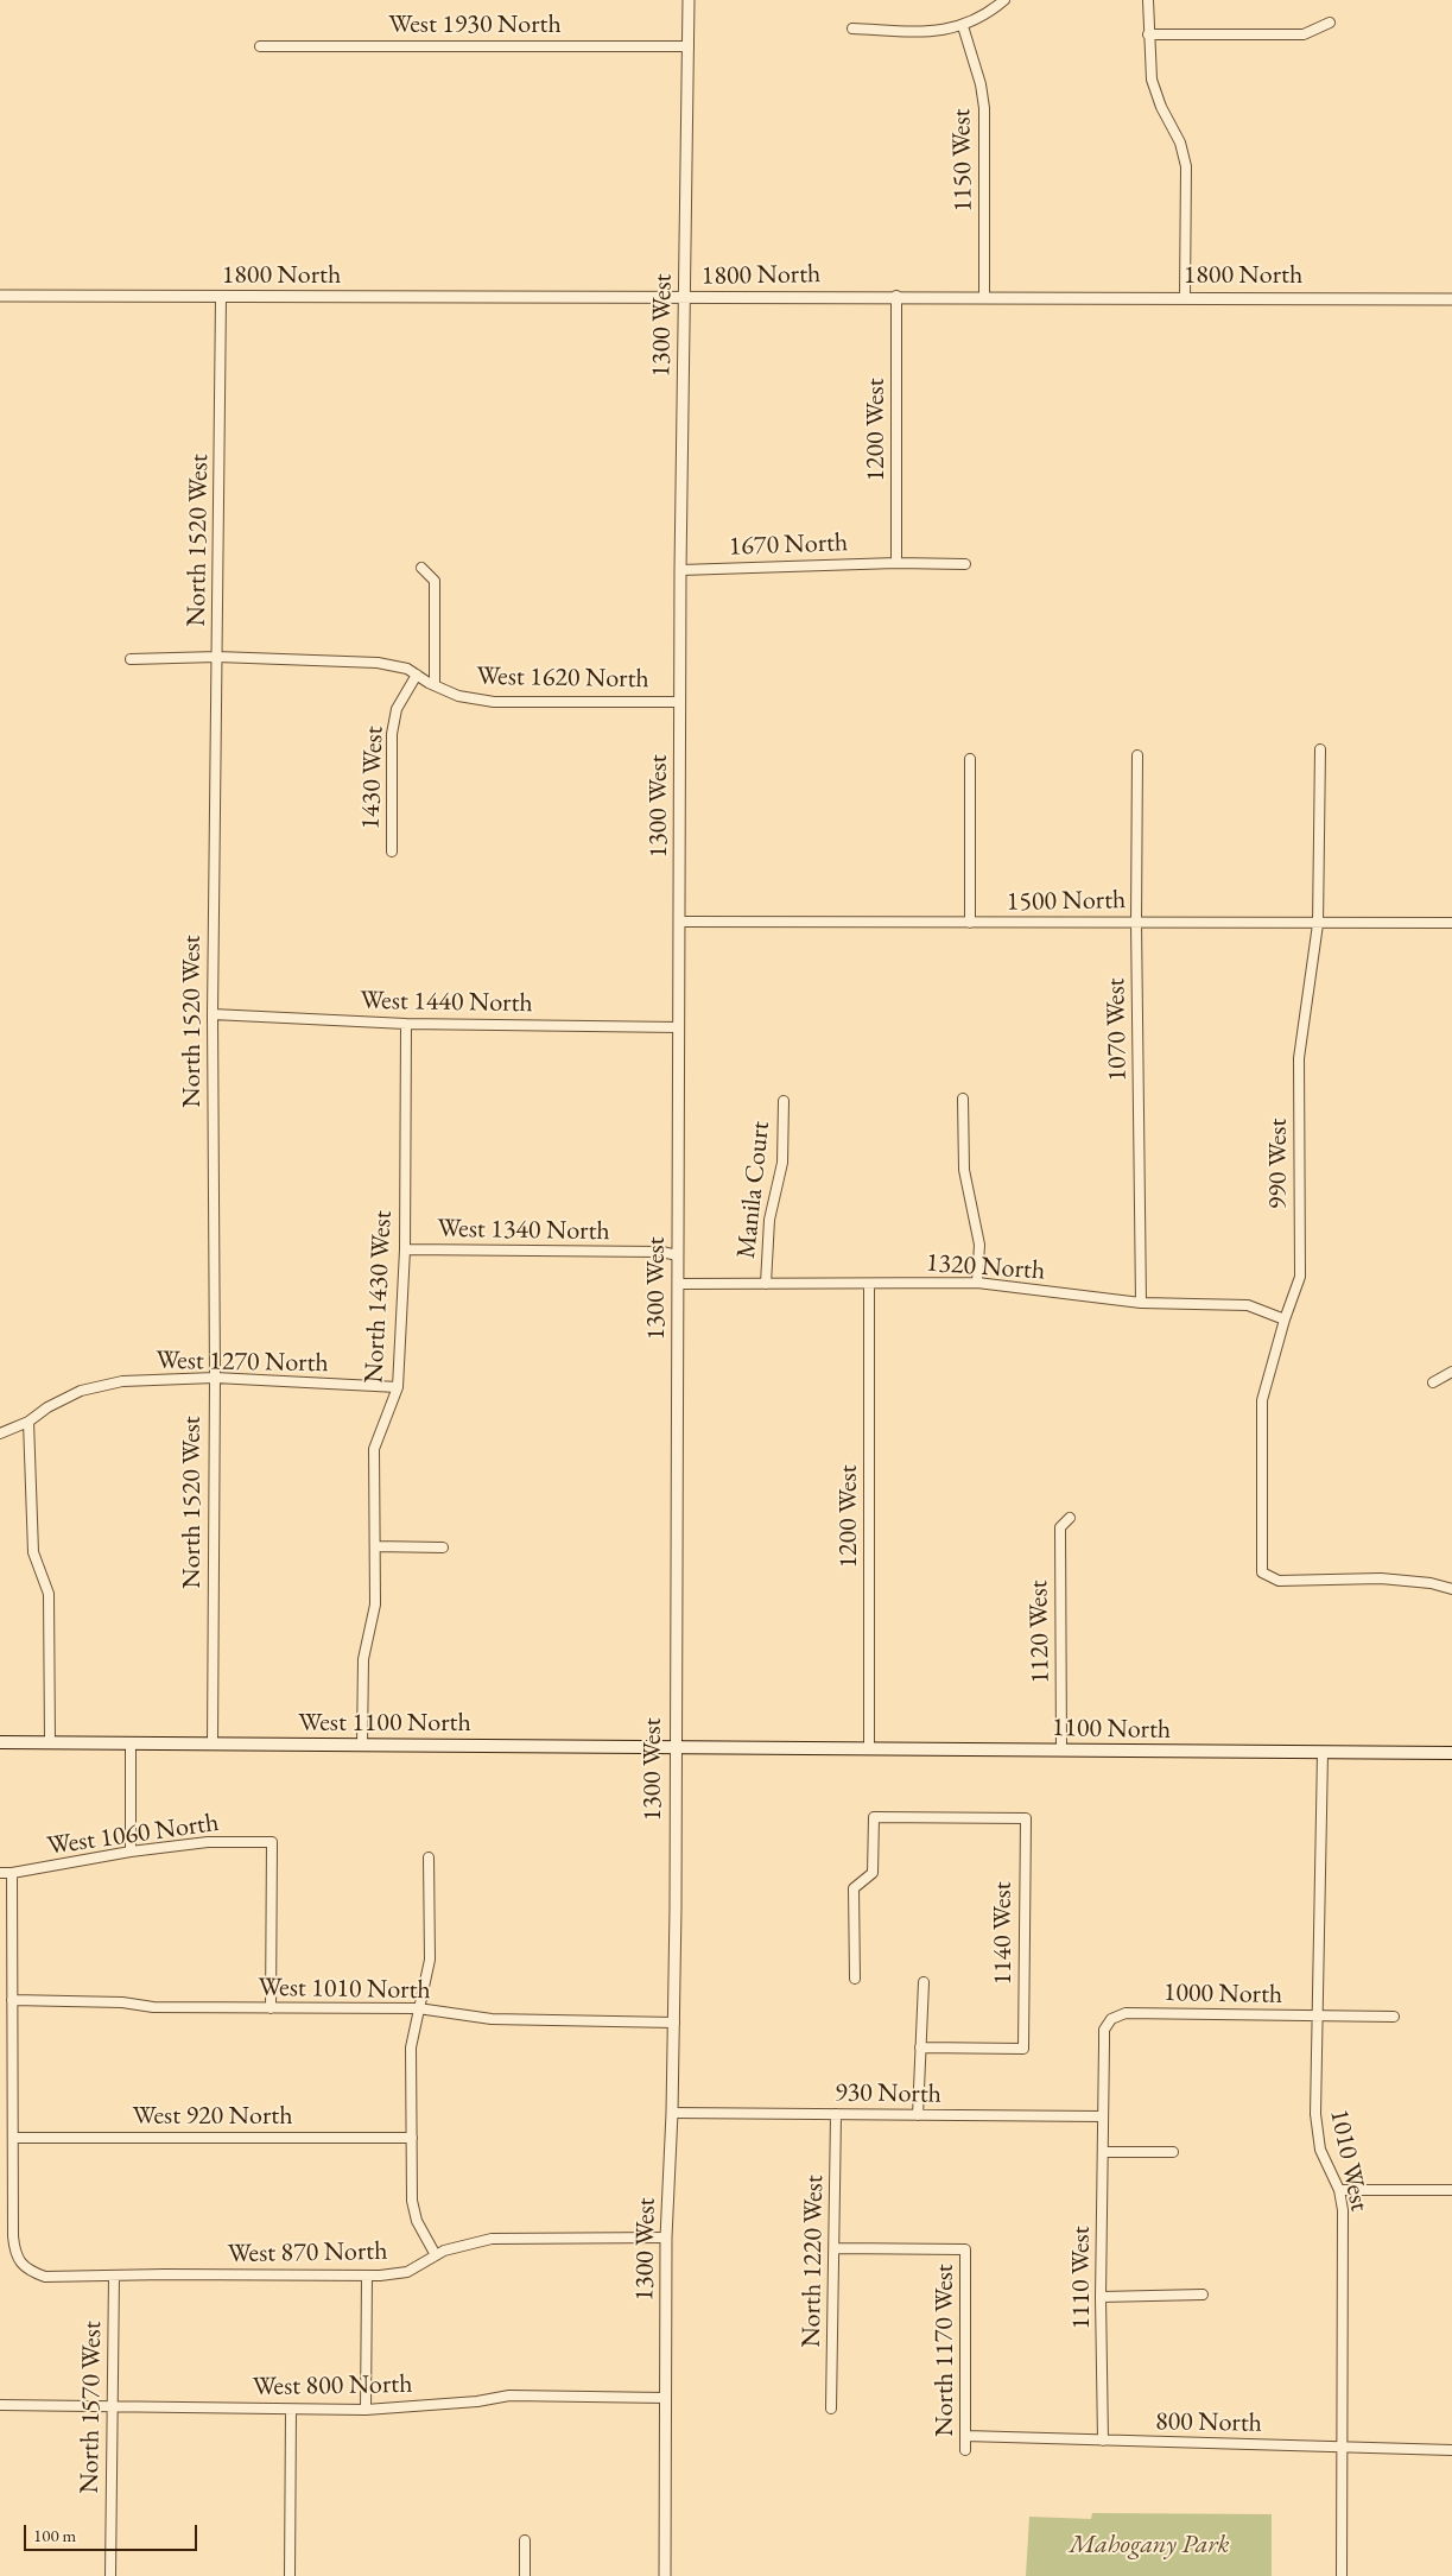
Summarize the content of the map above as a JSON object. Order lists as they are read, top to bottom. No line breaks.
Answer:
{"streets":{"main road":["West 1100 North","1100 North"],"street":["West 1930 North","1150 West","1800 North","1300 West","1200 West","North 1520 West","1670 North","West 1620 North","1430 West","1500 North","West 1440 North","1070 West","990 West","Manila Court","West 1340 North","1320 North","North 1430 West","West 1270 North","1120 West","West 1060 North","1140 West","West 1010 North","1000 North","930 North","West 920 North","1010 West","West 870 North","North 1220 West","1110 West","North 1170 West","West 800 North","North 1570 West","800 North"]},"crossings":[["West 1930 North","1300 West"],["1150 West","1800 North"],["1800 North","1300 West"],["1800 North","1200 West"],["1800 North","North 1520 West"],["1300 West","1670 North"],["1300 West","West 1620 North"],["1300 West","1500 North"],["1300 West","West 1440 North"],["1300 West","West 1340 North"],["1300 West","1320 North"],["1300 West","West 1100 North"],["1300 West","West 1010 North"],["1300 West","930 North"],["1300 West","West 870 North"],["1300 West","West 800 North"],["1200 West","1670 North"],["1200 West","1320 North"],["1200 West","1100 North"],["North 1520 West","West 1620 North"],["North 1520 West","West 1440 North"],["North 1520 West","West 1270 North"],["North 1520 West","West 1100 North"],["West 1620 North","1430 West"],["1500 North","1070 West"],["1500 North","990 West"],["West 1440 North","North 1430 West"],["1070 West","1320 North"],["990 West","1320 North"],["Manila Court","1320 North"],["West 1340 North","North 1430 West"],["North 1430 West","West 1270 North"],["North 1430 West","West 1100 North"],["1120 West","1100 North"],["West 1100 North","1100 North"],["1100 North","1010 West"],["West 1060 North","West 1010 North"],["1000 North","1010 West"],["1000 North","1110 West"],["930 North","North 1220 West"],["930 North","1110 West"],["West 920 North","West 870 North"],["1010 West","800 North"],["West 870 North","North 1570 West"],["North 1220 West","North 1170 West"],["1110 West","800 North"],["North 1170 West","800 North"],["West 800 North","North 1570 West"]],"parks":["Mahogany Park"],"scale_bar":"100 m"}
